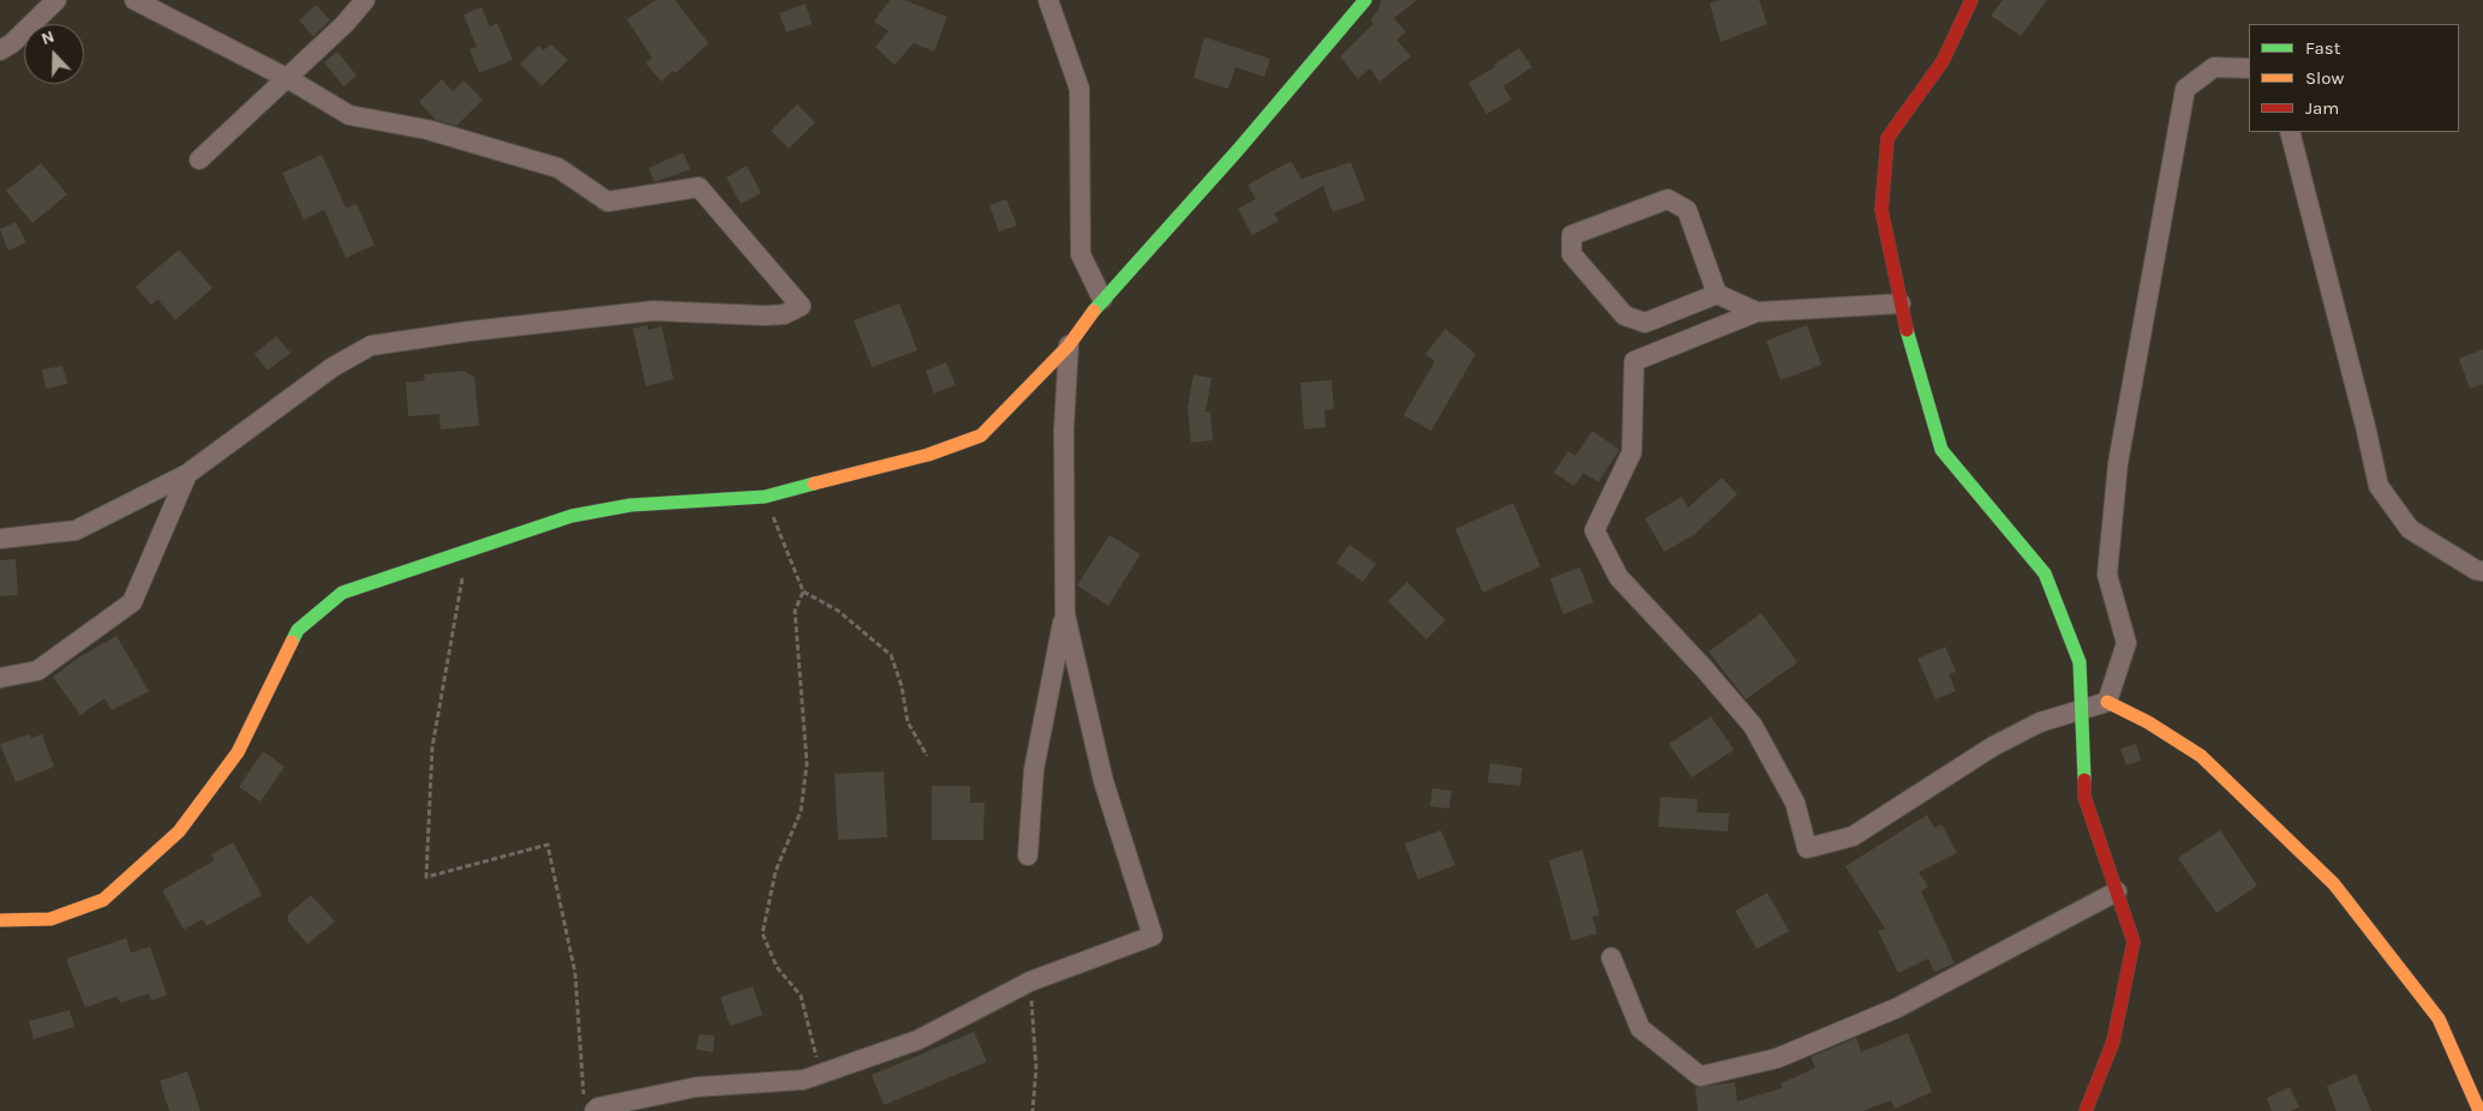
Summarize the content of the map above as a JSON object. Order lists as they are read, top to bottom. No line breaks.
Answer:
{"legend":["Fast","Slow","Jam"],"north":"top"}
